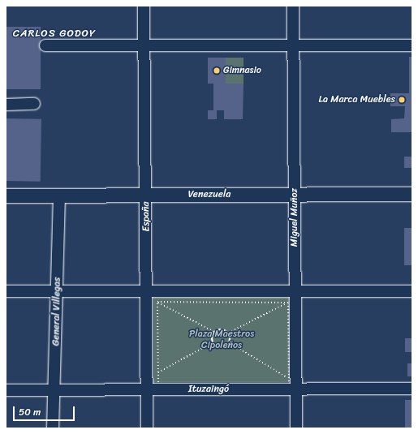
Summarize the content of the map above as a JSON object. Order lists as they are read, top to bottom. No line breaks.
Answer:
{"streets":{"main road":["Venezuela"],"street":["España","Miguel Muñoz","General Villegas","Ituzaingó"]},"crossings":[["Venezuela","España"],["Venezuela","Miguel Muñoz"],["Venezuela","General Villegas"],["España","Ituzaingó"],["Miguel Muñoz","Ituzaingó"],["General Villegas","Ituzaingó"]],"districts":["CARLOS GODOY"],"parks":["Plaza Maestros Cipoleños"],"places":["Gimnasio","La Marca Muebles"],"scale_bar":"50 m"}
